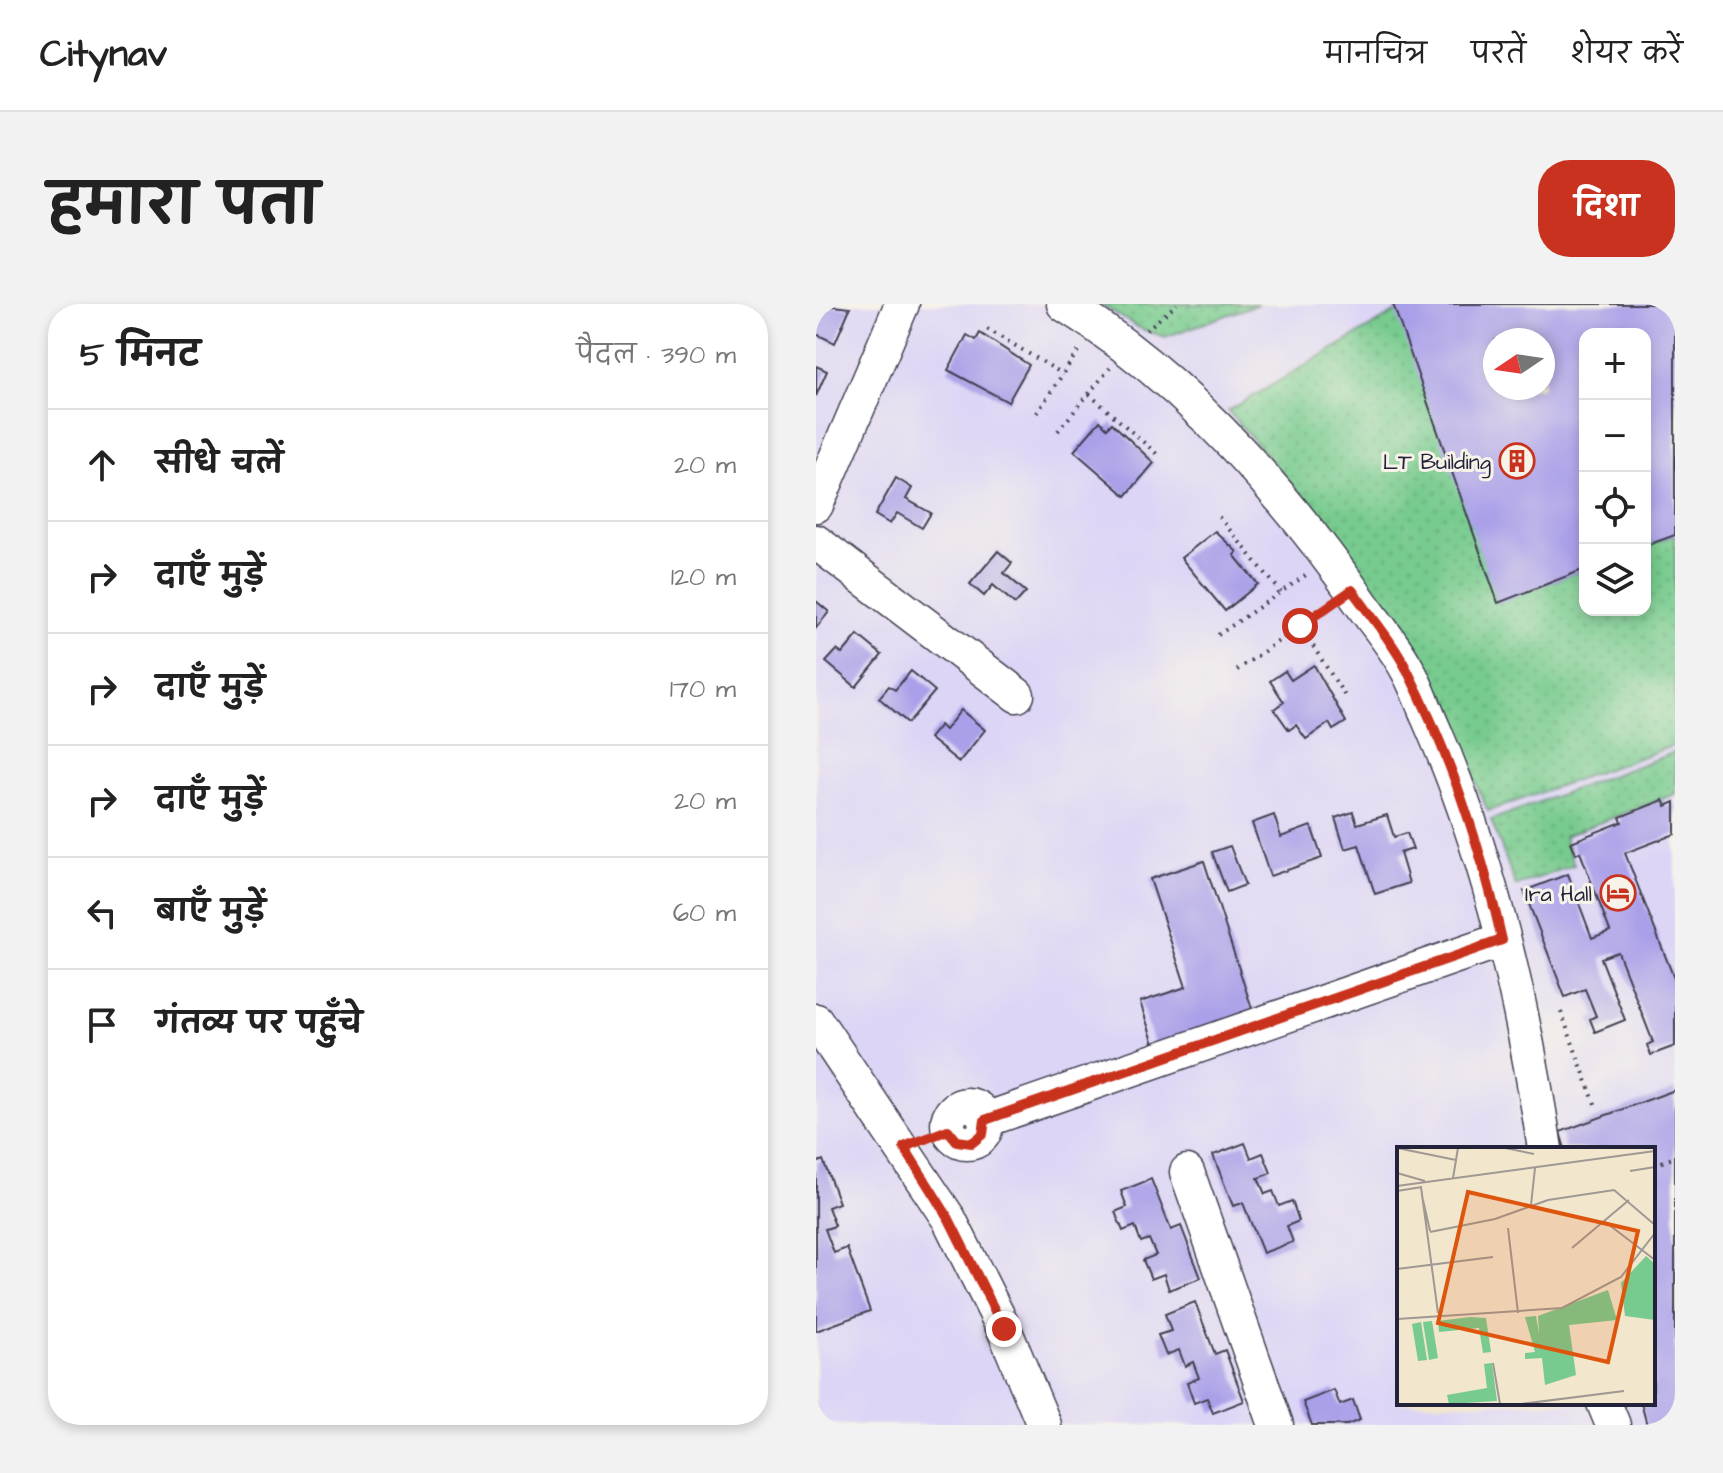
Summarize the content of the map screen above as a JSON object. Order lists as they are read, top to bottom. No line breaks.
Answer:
{"places":{"building":["LT Building"],"hotel":["Ira Hall"]},"north":"left","page":{"header":"Citynav","nav":["मानचित्र","परतें","शेयर करें"],"title":"हमारा पता","buttons":"दिशा","heading":["5 मिनट","पैदल · 390 m"],"map_buttons":["+","−"],"list":[["सीधे चलें","20 m"],["दाएँ मुड़ें","120 m"],["दाएँ मुड़ें","170 m"],["दाएँ मुड़ें","20 m"],["बाएँ मुड़ें","60 m"],"गंतव्य पर पहुँचे"]}}
